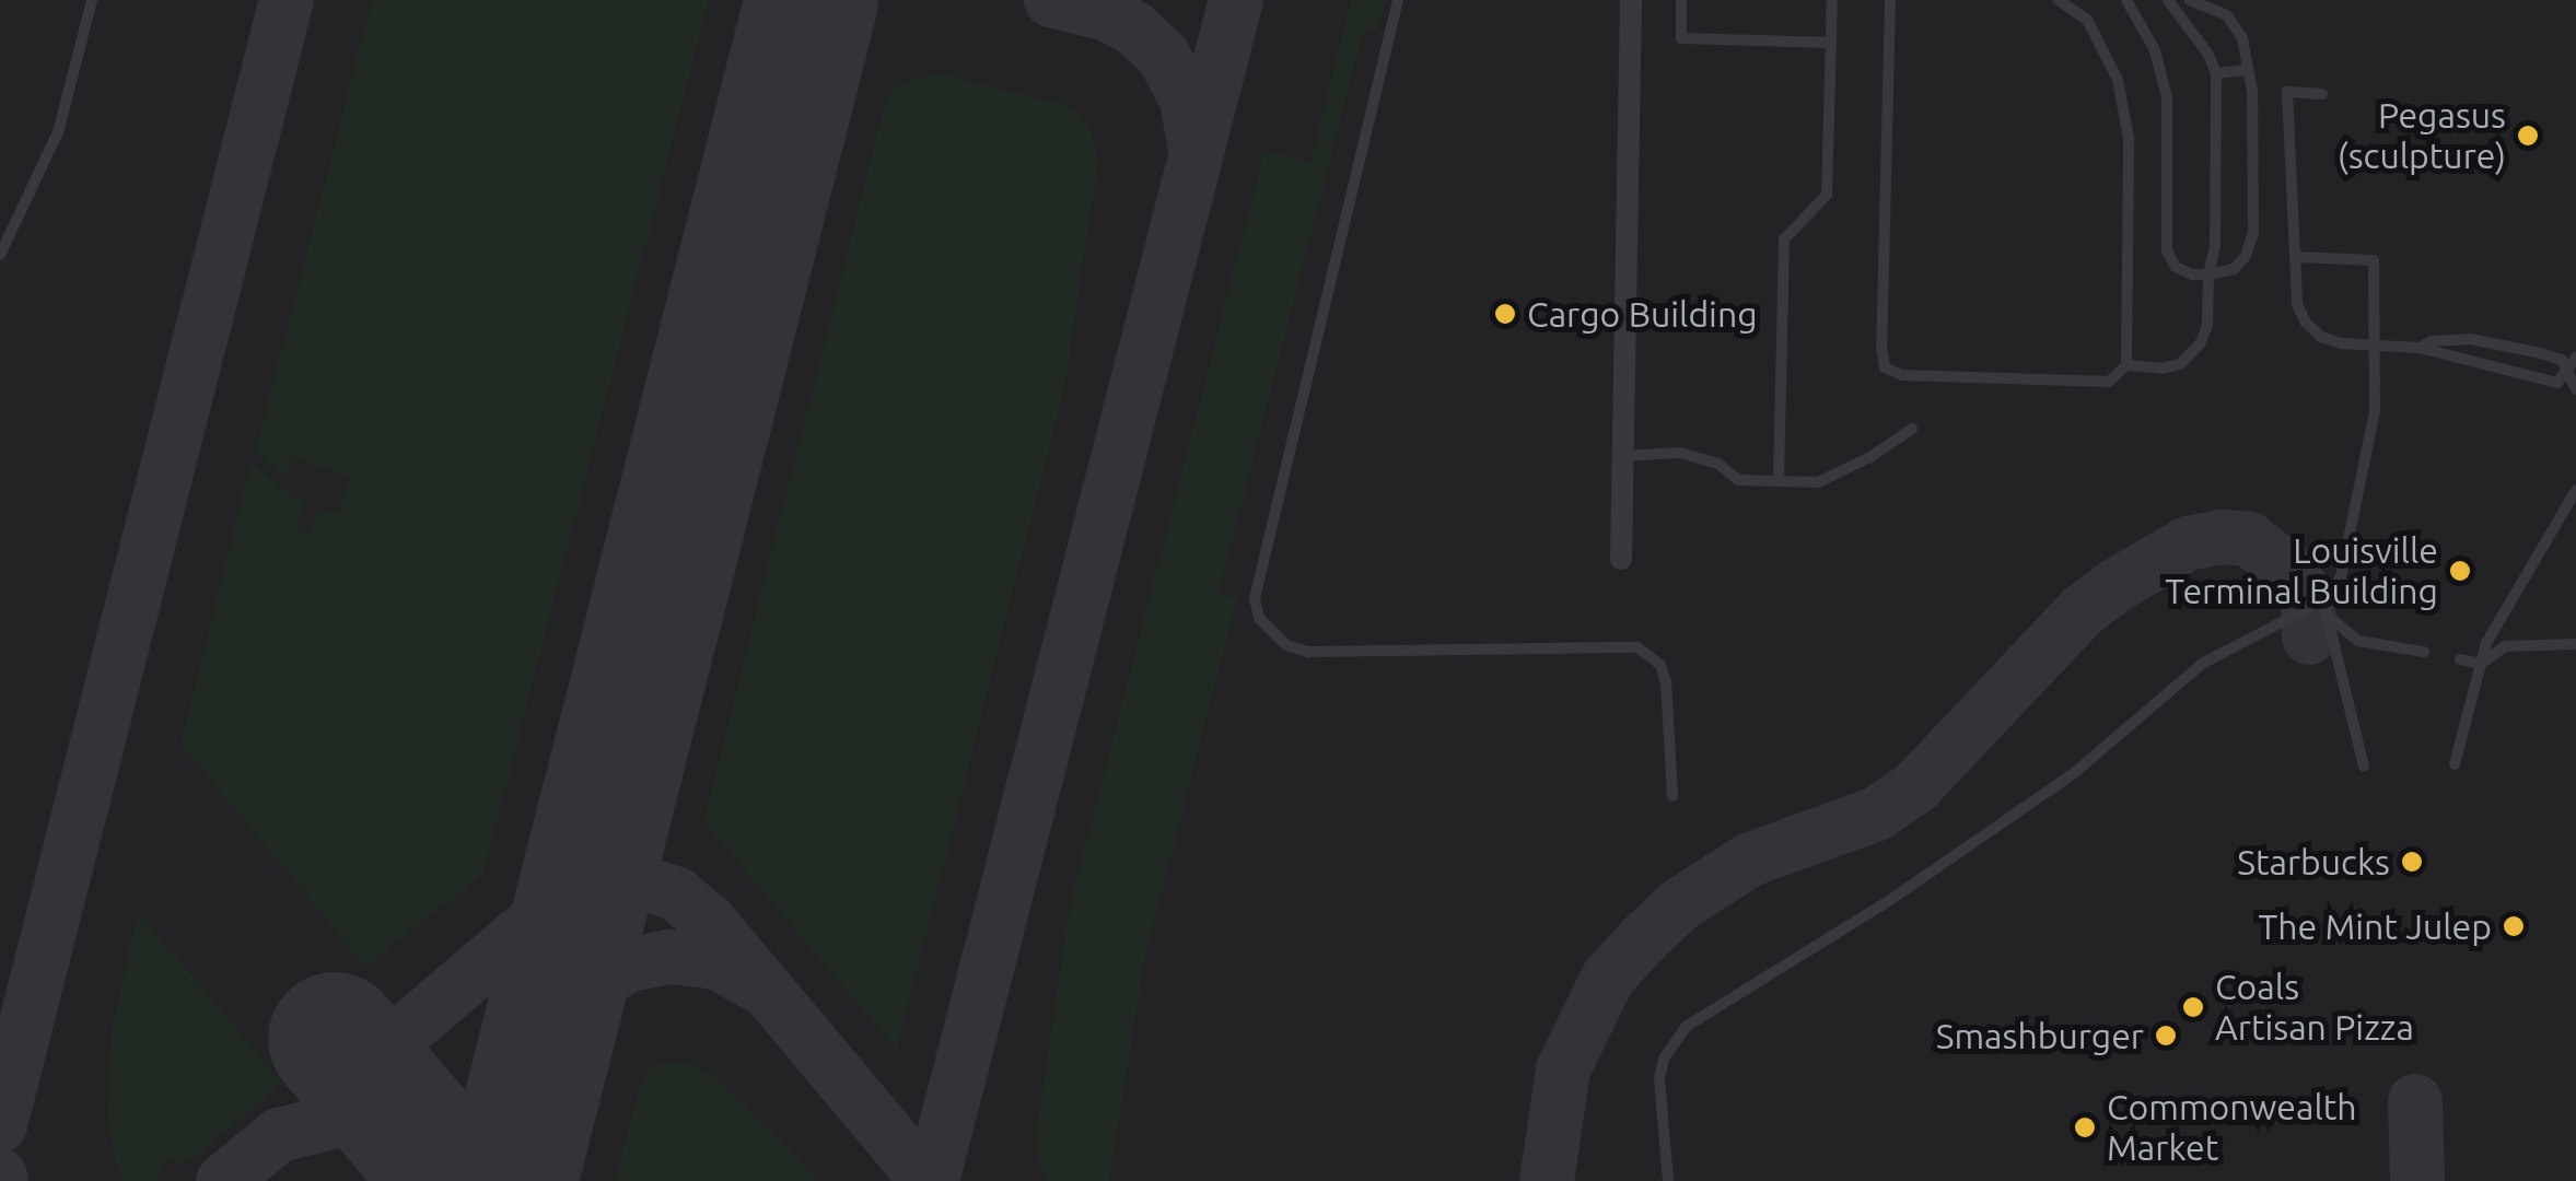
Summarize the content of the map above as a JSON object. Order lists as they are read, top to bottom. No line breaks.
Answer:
{"places":["Pegasus (sculpture)","Cargo Building","Louisville Terminal Building","Starbucks","The Mint Julep","Coals Artisan Pizza","Smashburger","Commonwealth Market"]}
